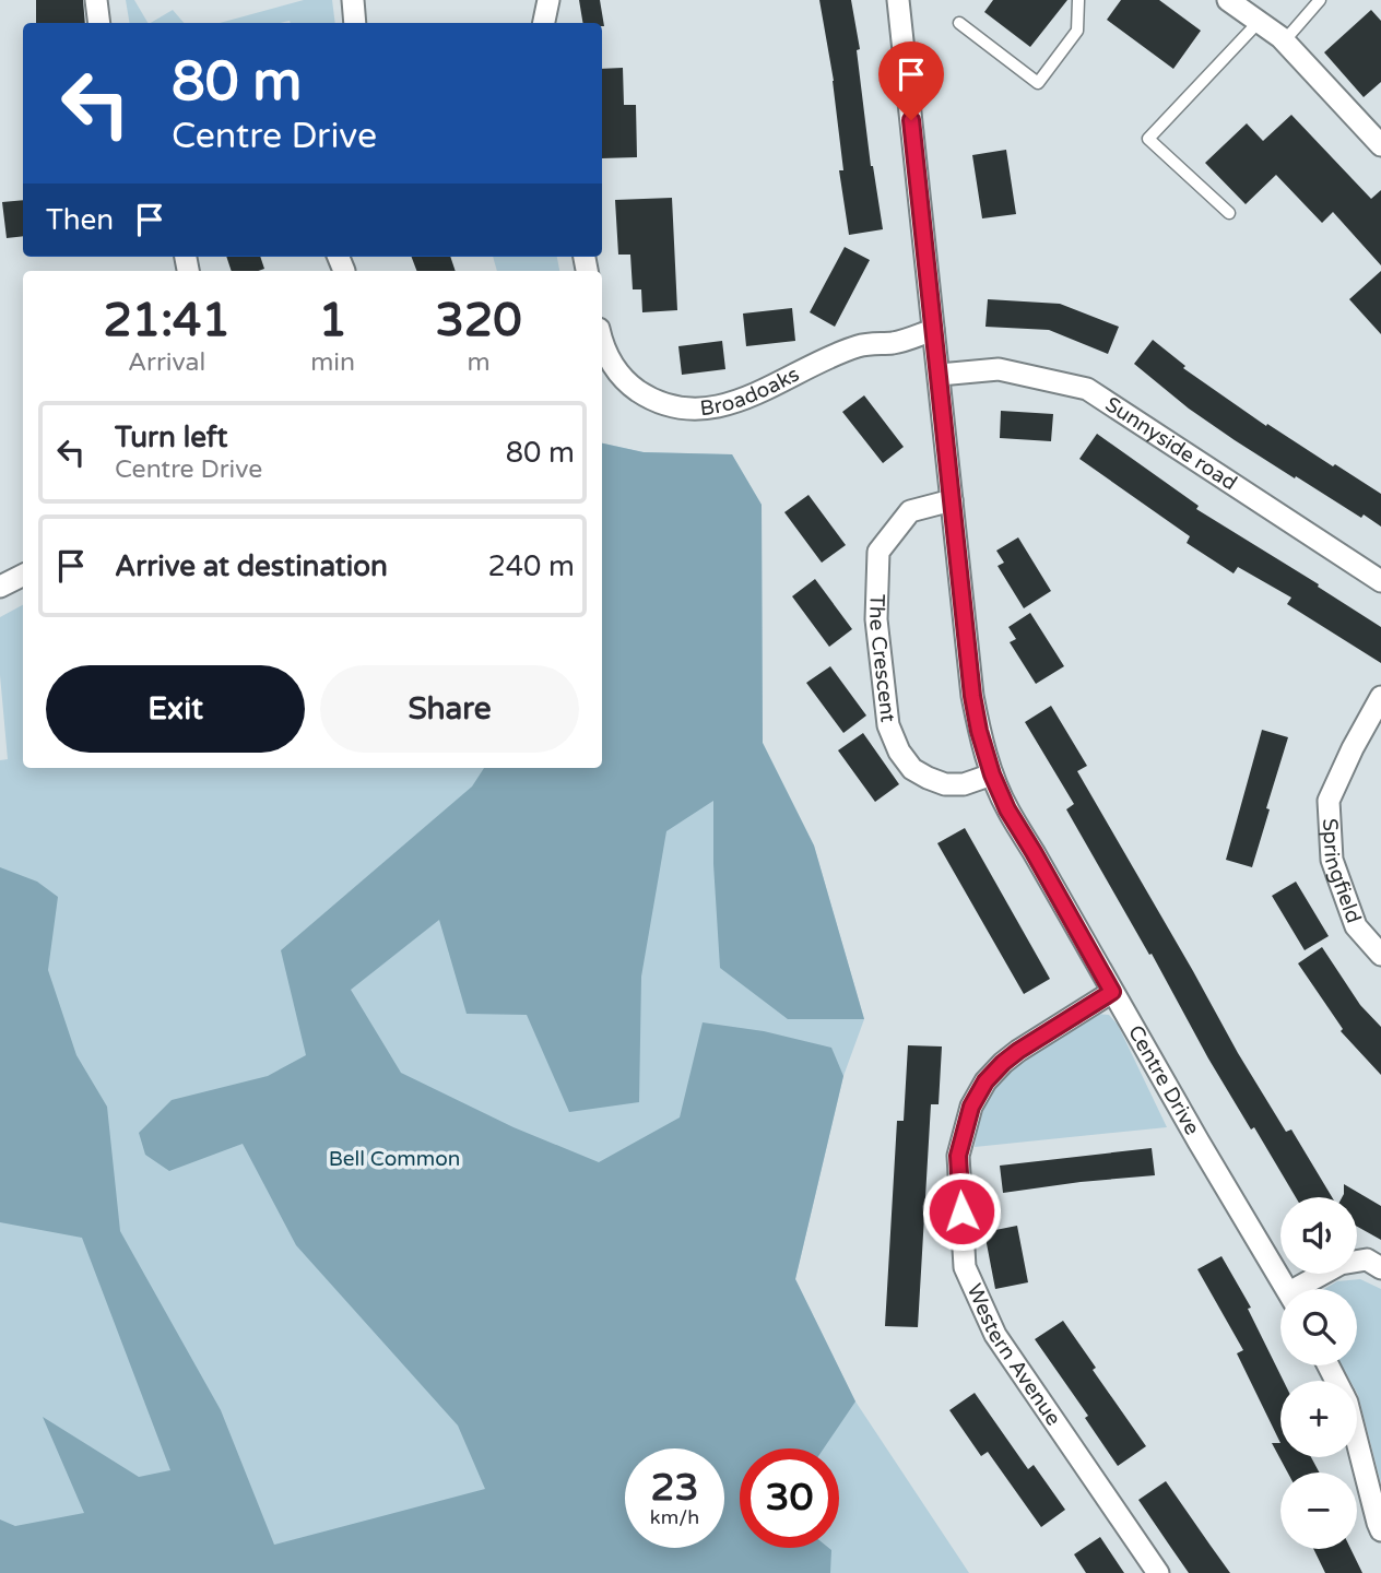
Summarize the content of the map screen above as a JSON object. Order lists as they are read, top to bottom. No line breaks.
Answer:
{"streets":{"street":["Broadoaks","Sunnyside road","The Crescent","Springfield","Centre Drive","Western Avenue"]},"crossings":[["Broadoaks","Centre Drive"],["Sunnyside road","Centre Drive"],["The Crescent","Centre Drive"],["Centre Drive","Western Avenue"]],"parks":["Bell Common"],"page":{"turn":["80 m","Centre Drive"],"then":"Then","eta":["21:41","Arrival","1","min","320","m"],"list":[{"name":"Turn left","note":"Centre Drive","value":"80 m"},{"name":"Arrive at destination","value":"240 m"}],"buttons":["Exit","Share"],"map_buttons":["+","−"],"speed":"23 km/h","limit":"30"}}
